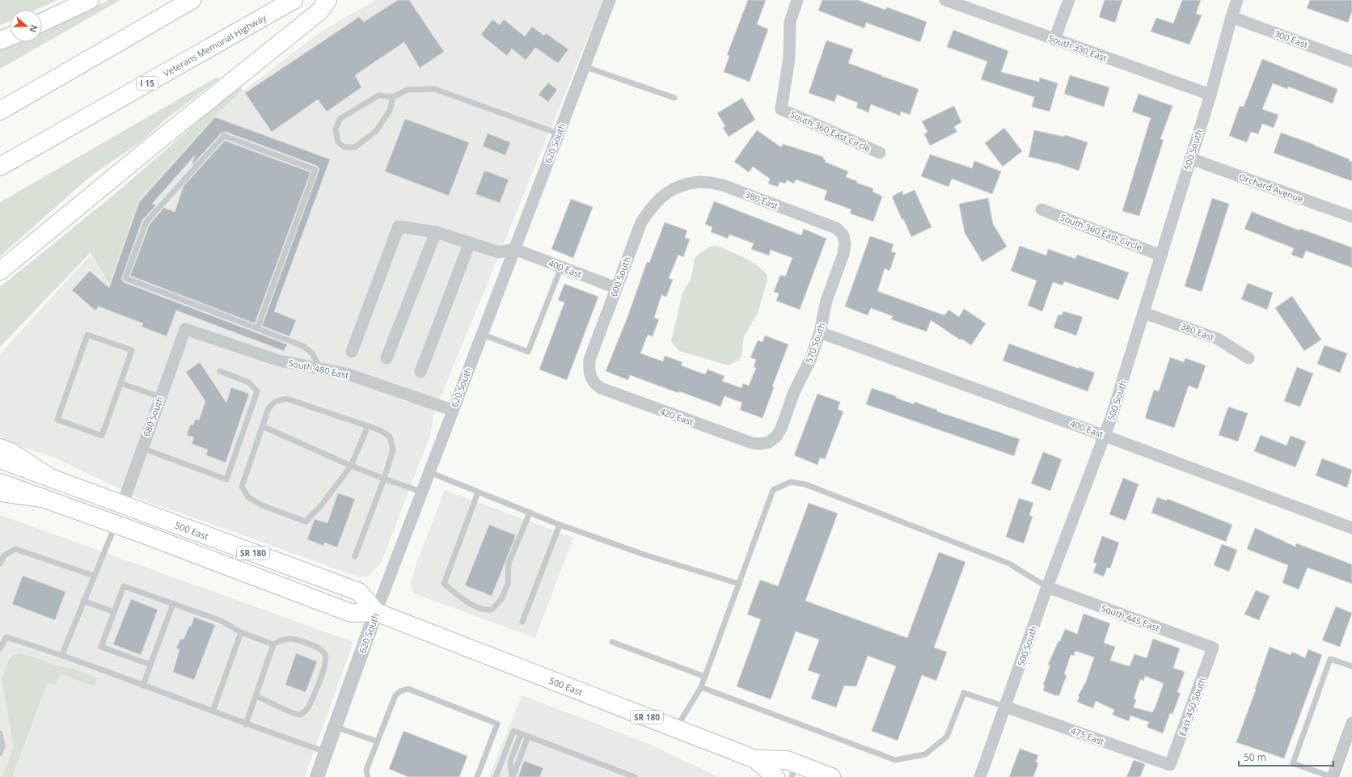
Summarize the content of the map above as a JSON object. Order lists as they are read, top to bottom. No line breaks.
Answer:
{"streets":{"main road":["Veterans Memorial Highway","I 15","500 East","SR 180"],"street":["300 East","South 330 East","South 360 East Circle","620 South","500 South","Orchard Avenue","380 East","400 East","600 South","570 South","South 480 East","680 South","420 East","South 445 East","East 450 South","475 East"]},"crossings":[["300 East","500 South"],["South 330 East","500 South"],["South 360 East Circle","500 South"],["620 South","400 East"],["620 South","South 480 East"],["620 South","500 East"],["500 South","Orchard Avenue"],["500 South","380 East"],["500 South","400 East"],["500 South","South 445 East"],["500 South","475 East"],["380 East","600 South"],["380 East","570 South"],["400 East","600 South"],["400 East","570 South"],["600 South","420 East"],["570 South","420 East"],["South 480 East","680 South"],["680 South","500 East"],["South 445 East","East 450 South"],["East 450 South","475 East"]],"scale_bar":"50 m","north":"right"}
